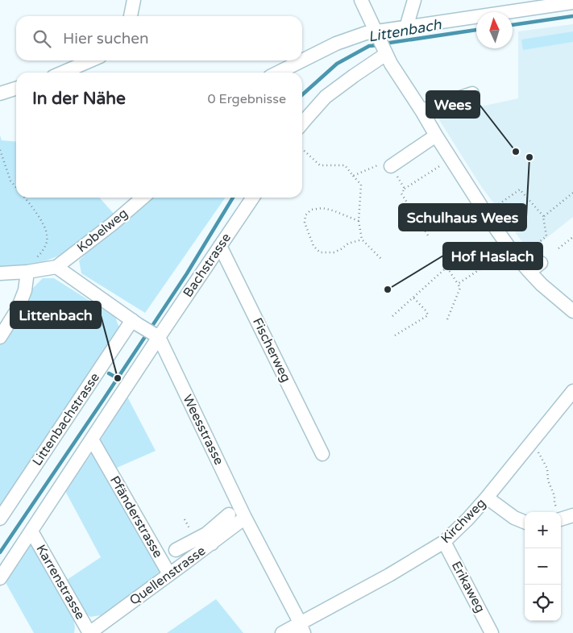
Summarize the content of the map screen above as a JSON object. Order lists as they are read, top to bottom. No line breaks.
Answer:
{"streets":{"street":["Kobelweg","Bachstrasse","Fischerweg","Littenbachstrasse","Weesstrasse","Pfänderstrasse","Kirchweg","Quellenstrasse","Karrenstrasse","Erikaweg"]},"crossings":[["Bachstrasse","Fischerweg"],["Bachstrasse","Weesstrasse"],["Bachstrasse","Pfänderstrasse"],["Bachstrasse","Karrenstrasse"],["Weesstrasse","Kirchweg"],["Weesstrasse","Quellenstrasse"],["Pfänderstrasse","Quellenstrasse"],["Kirchweg","Erikaweg"],["Quellenstrasse","Karrenstrasse"]],"water":["Littenbach"],"places":["Wees","Schulhaus Wees","Hof Haslach","Littenbach"],"north":"top","page":{"search":"Hier suchen","heading":["In der Nähe","0 Ergebnisse"],"map_buttons":["+","−"]}}
